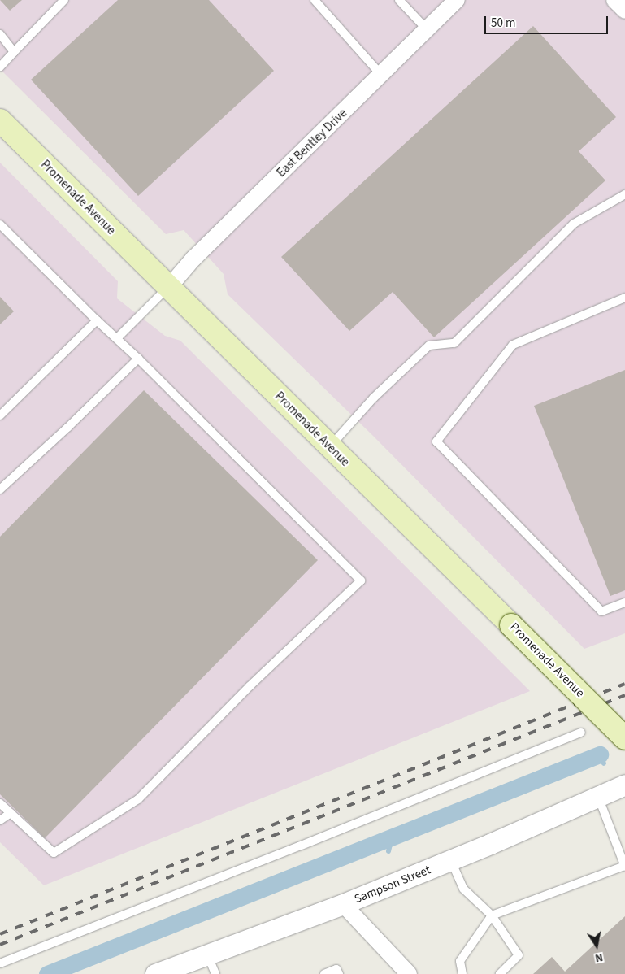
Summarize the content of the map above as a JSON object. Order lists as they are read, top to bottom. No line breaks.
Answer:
{"streets":{"main road":["Promenade Avenue"],"street":["East Bentley Drive","Sampson Street"]},"crossings":[["East Bentley Drive","Promenade Avenue"]],"scale_bar":"50 m","north":"bottom"}
